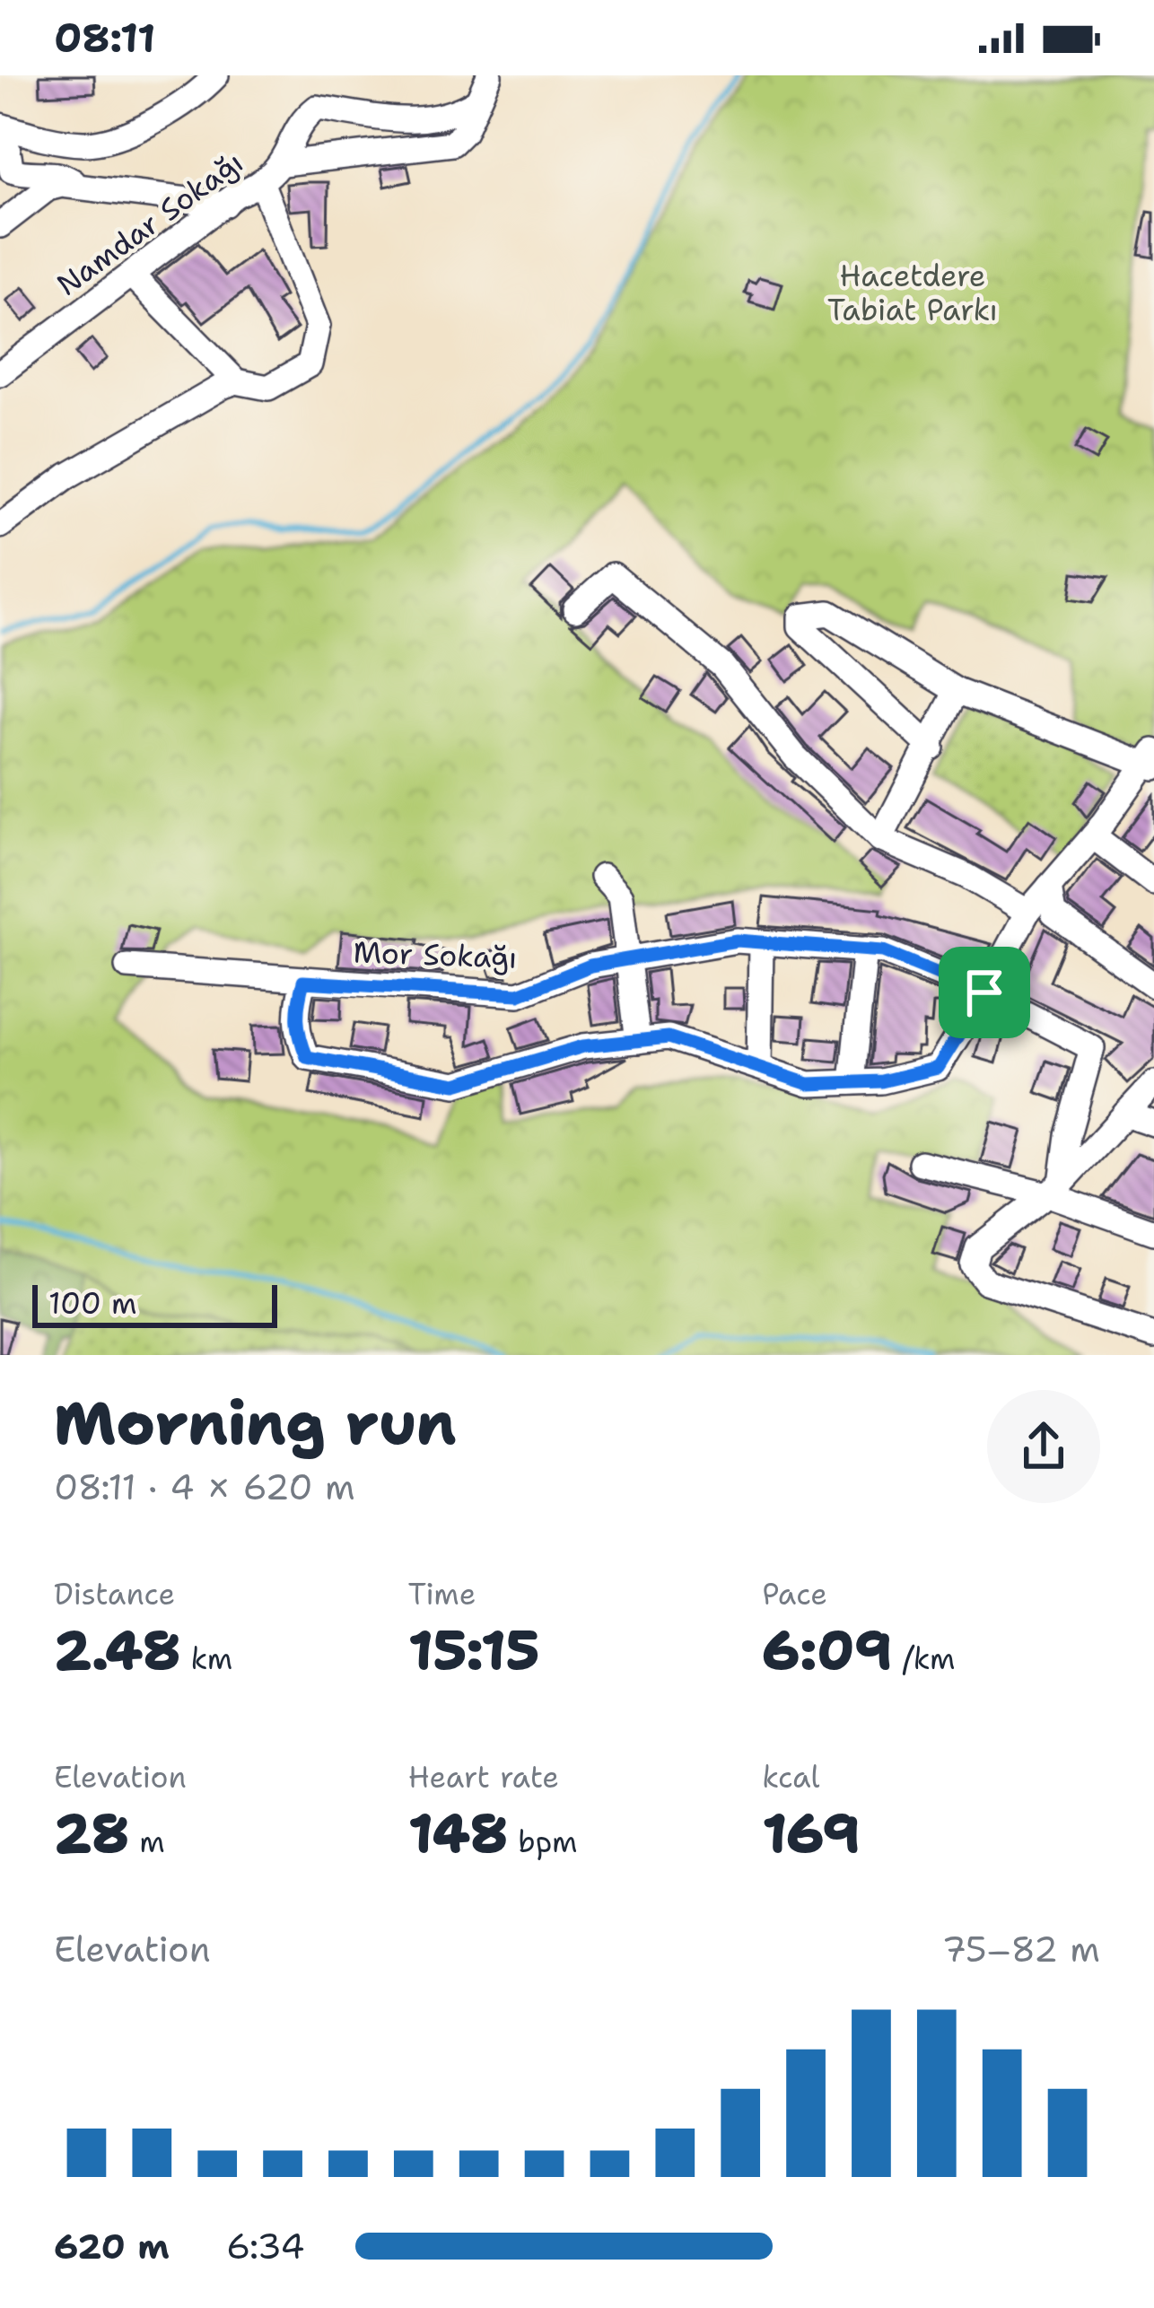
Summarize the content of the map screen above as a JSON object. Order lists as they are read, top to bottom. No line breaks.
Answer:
{"streets":{"street":["Namdar Sokağı","Mor Sokağı"]},"parks":["Hacetdere Tabiat Parkı"],"scale_bar":"100 m","page":{"status":"08:11","scale":"100 m","heading":["Morning run","08:11 · 4 × 620 m"],"stats":[["Distance","2.48 km"],["Time","15:15"],["Pace","6:09 /km"],["Elevation","28 m"],["Heart rate","148 bpm"],["kcal","169"]],"chart":["Elevation","75–82 m"],"list":[{"name":"620 m","note":"6:34"}]}}
